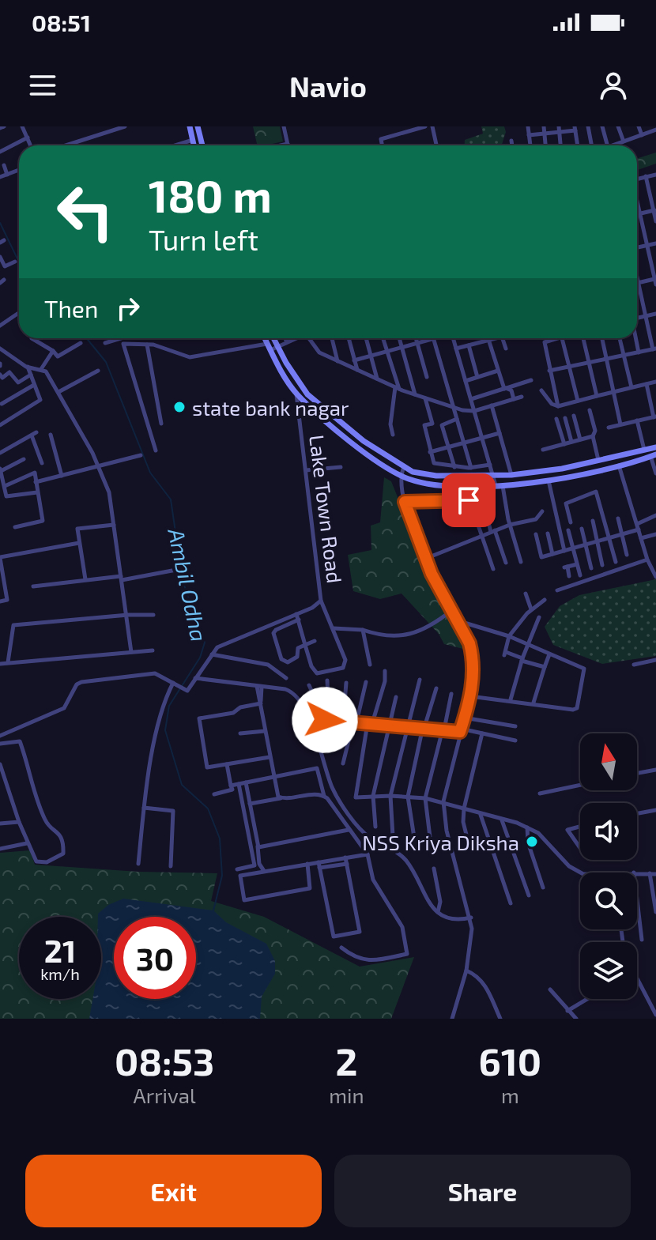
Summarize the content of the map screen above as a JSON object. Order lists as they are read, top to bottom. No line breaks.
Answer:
{"streets":{"street":["Lake Town Road"]},"water":["Ambil Odha"],"places":["state bank nagar","NSS Kriya Diksha"],"north":"top","page":{"status":"08:51","header":"Navio","turn":["180 m","Turn left"],"then":"Then","speed":"21 km/h","limit":"30","eta":["08:53","Arrival","2","min","610","m"],"buttons":["Exit","Share"]}}
